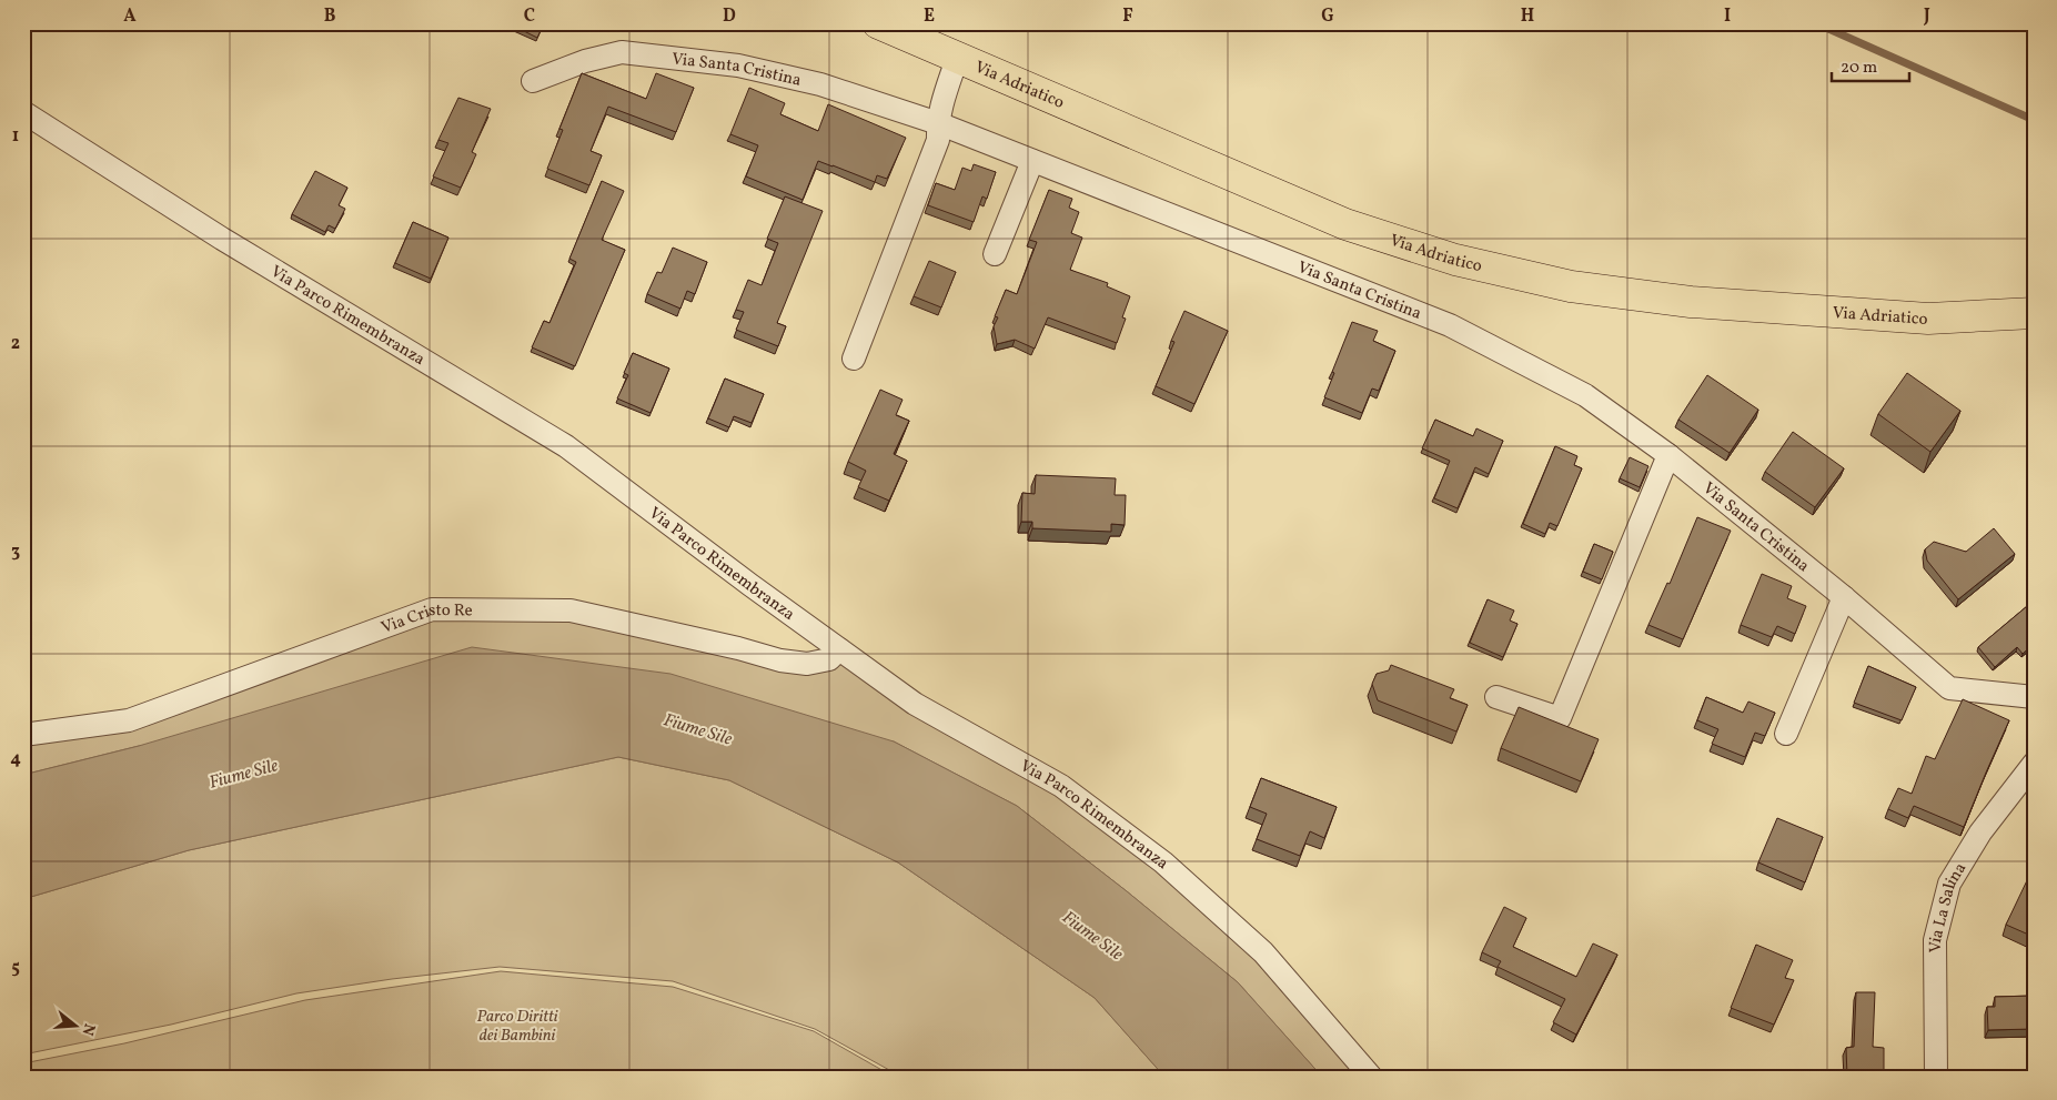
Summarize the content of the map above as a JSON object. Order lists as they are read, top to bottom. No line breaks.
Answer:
{"streets":{"main road":["Via Adriatico"],"street":["Via Santa Cristina","Via Parco Rimembranza","Via Cristo Re","Via La Salina"]},"crossings":[["Via Parco Rimembranza","Via Cristo Re"]],"water":["Fiume Sile"],"parks":["Parco Diritti dei Bambini"],"scale_bar":"20 m","north":"right","grid":{"columns":["A","B","C","D","E","F","G","H","I","J"],"rows":["1","2","3","4","5"]}}
